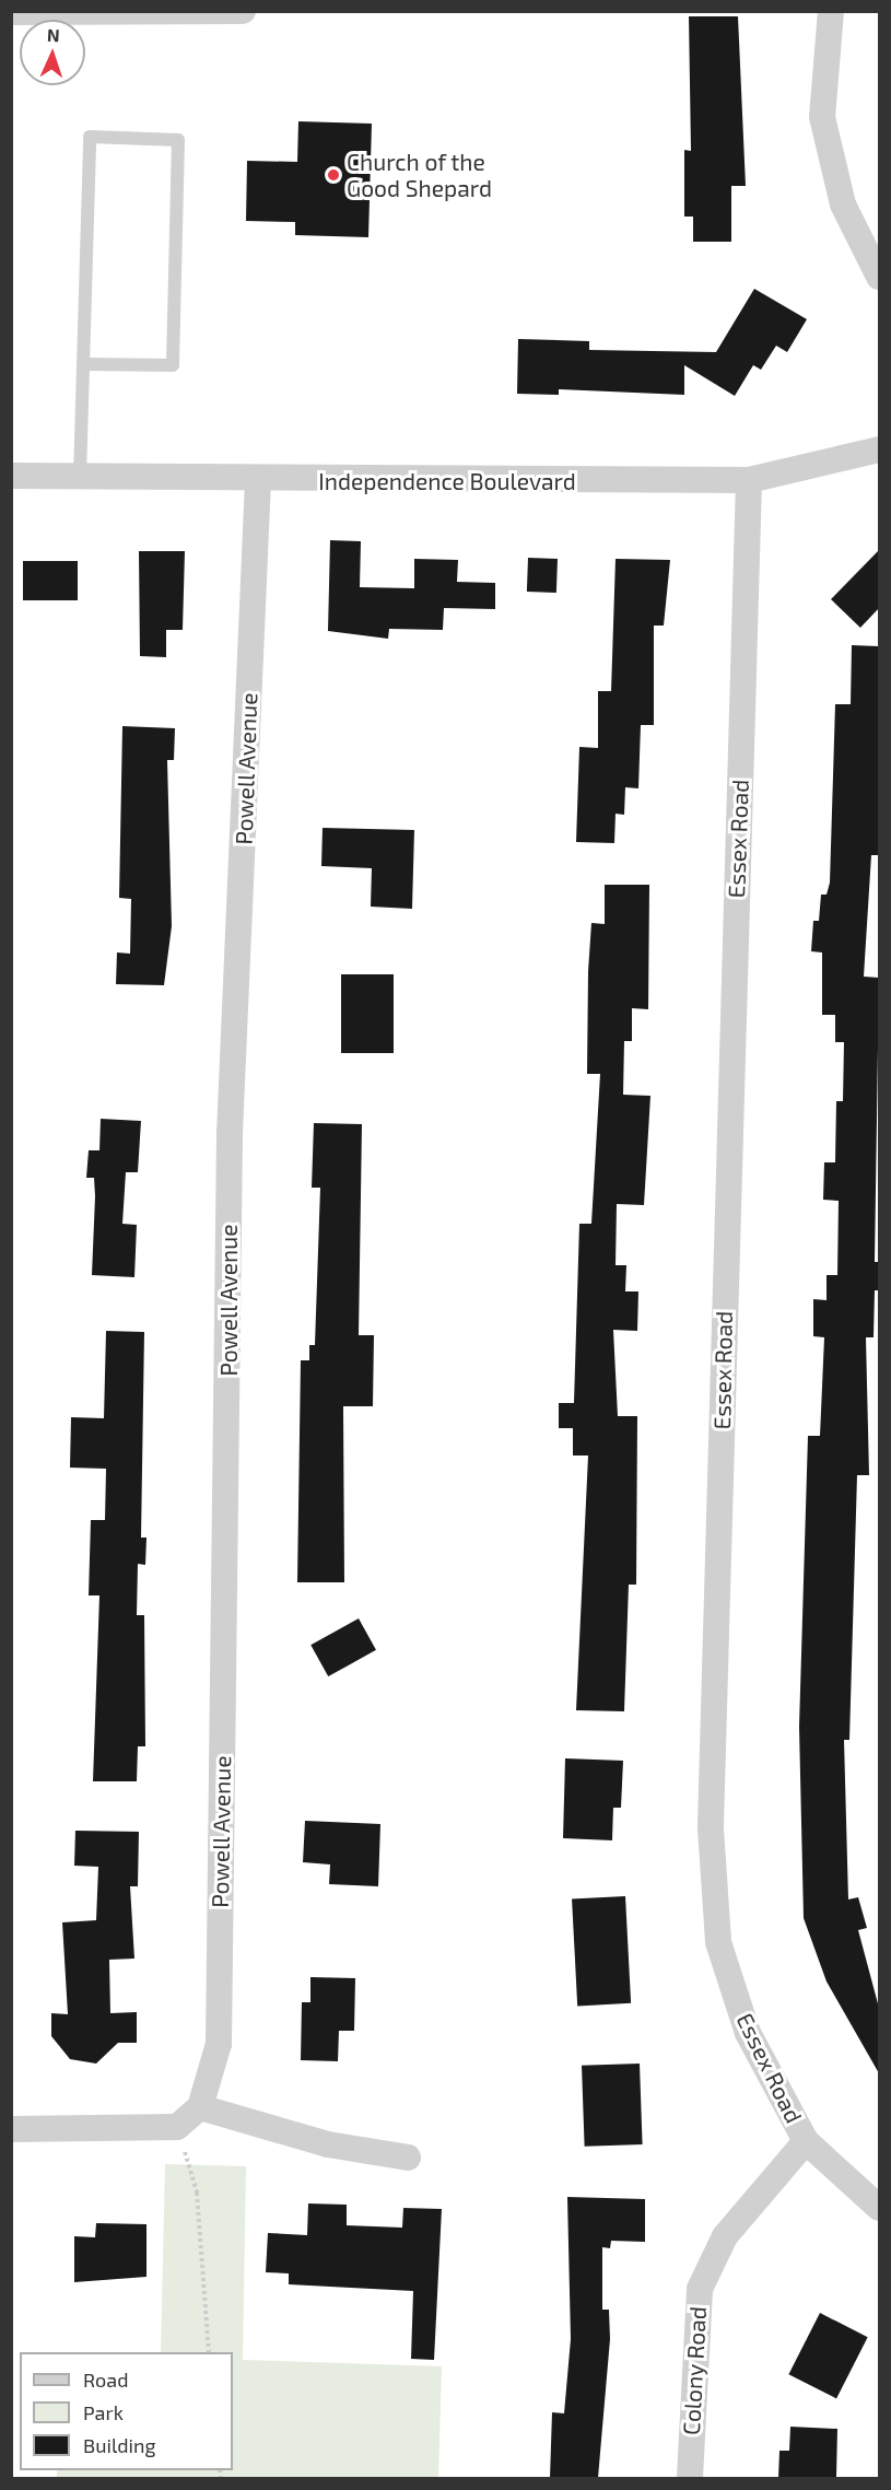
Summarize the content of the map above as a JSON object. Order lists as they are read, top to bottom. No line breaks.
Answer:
{"streets":{"street":["Independence Boulevard","Powell Avenue","Essex Road","Colony Road"]},"crossings":[["Independence Boulevard","Powell Avenue"],["Independence Boulevard","Essex Road"],["Essex Road","Colony Road"]],"places":["Church of the Good Shepard"],"legend":["Road","Park","Building"],"north":"top"}
